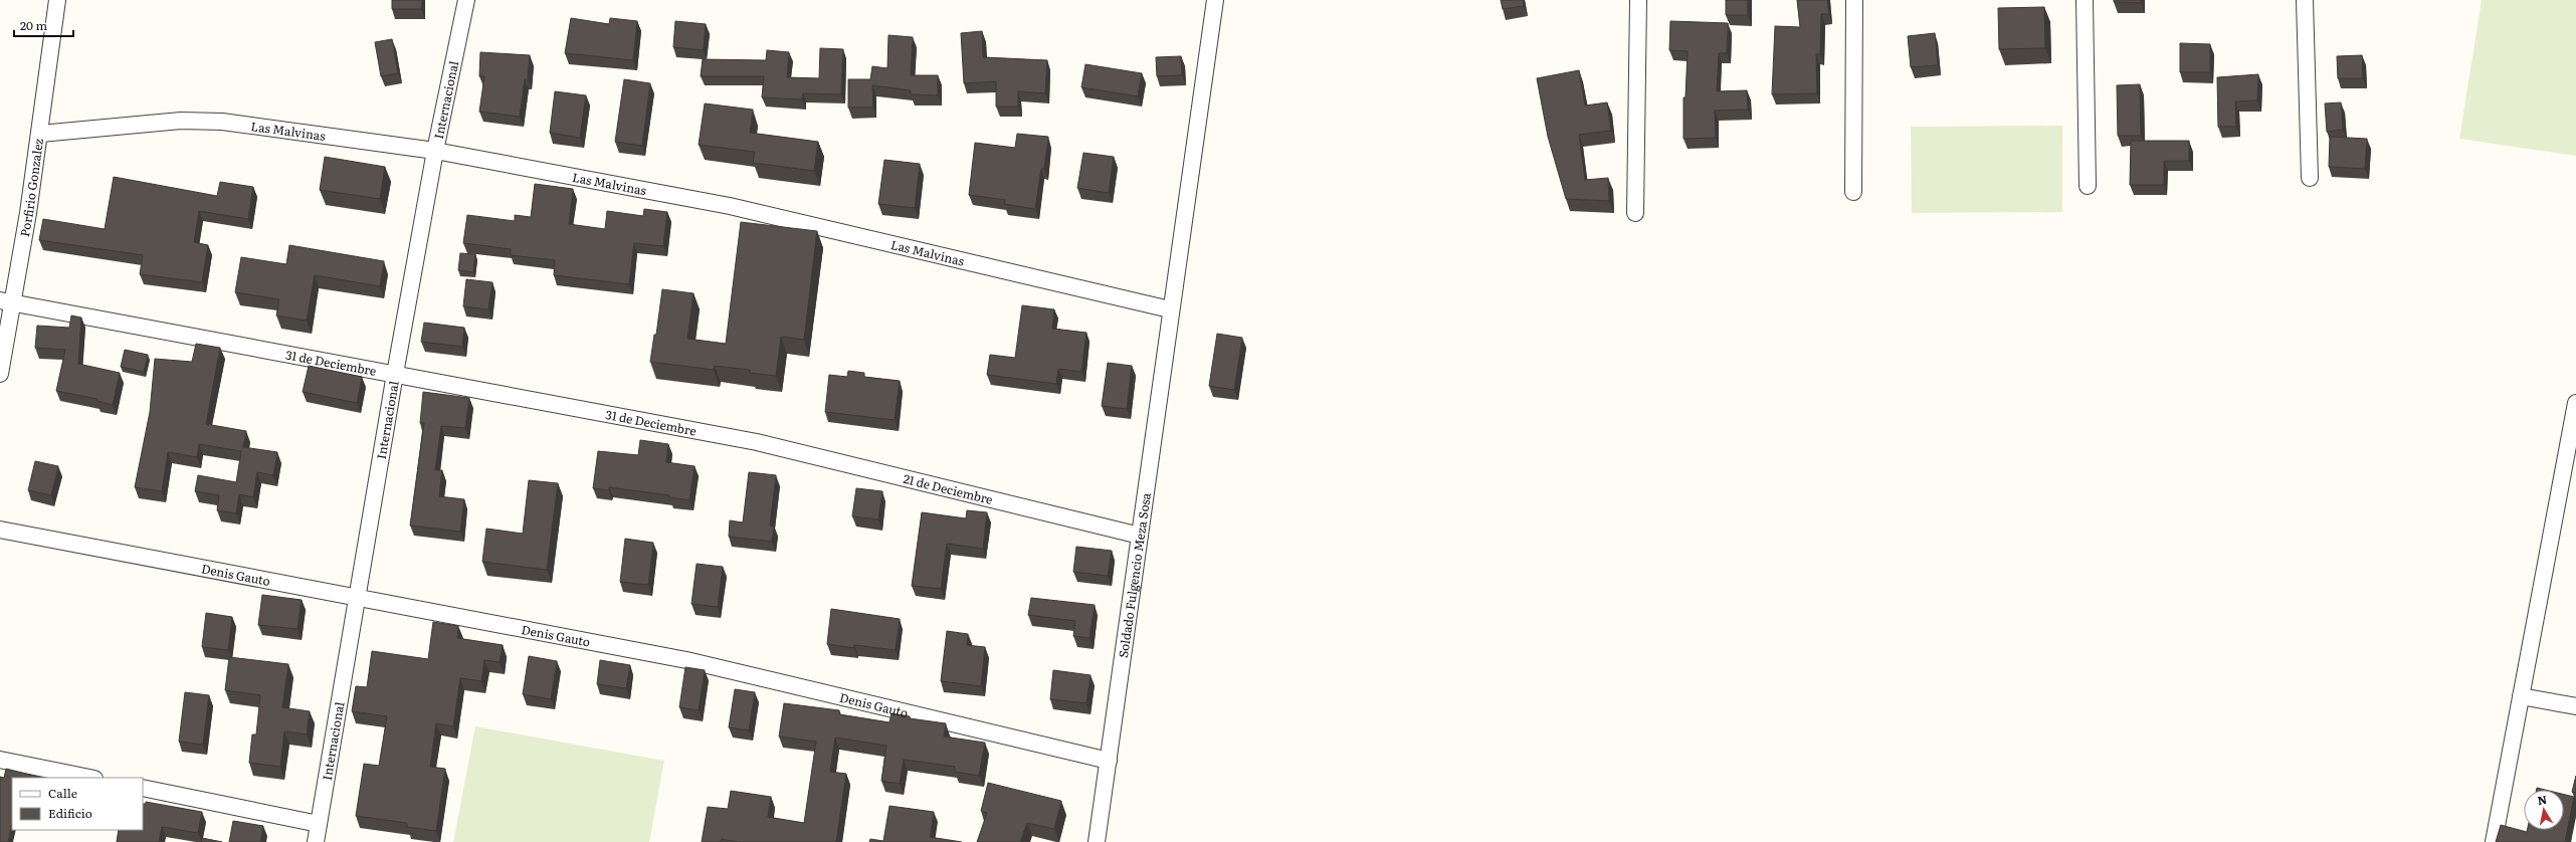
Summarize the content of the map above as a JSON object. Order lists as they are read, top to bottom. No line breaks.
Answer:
{"streets":{"street":["Internacional","Las Malvinas","Porfirio Gonzalez","31 de Deciembre","21 de Deciembre","Denis Gauto","Soldado Fulgencio Meza Sosa"]},"crossings":[["Internacional","Las Malvinas"],["Internacional","31 de Deciembre"],["Internacional","Denis Gauto"],["Las Malvinas","Porfirio Gonzalez"],["Las Malvinas","Soldado Fulgencio Meza Sosa"],["Porfirio Gonzalez","31 de Deciembre"],["31 de Deciembre","21 de Deciembre"],["21 de Deciembre","Soldado Fulgencio Meza Sosa"],["Denis Gauto","Soldado Fulgencio Meza Sosa"]],"legend":["Calle","Edificio"],"scale_bar":"20 m","north":"top"}
